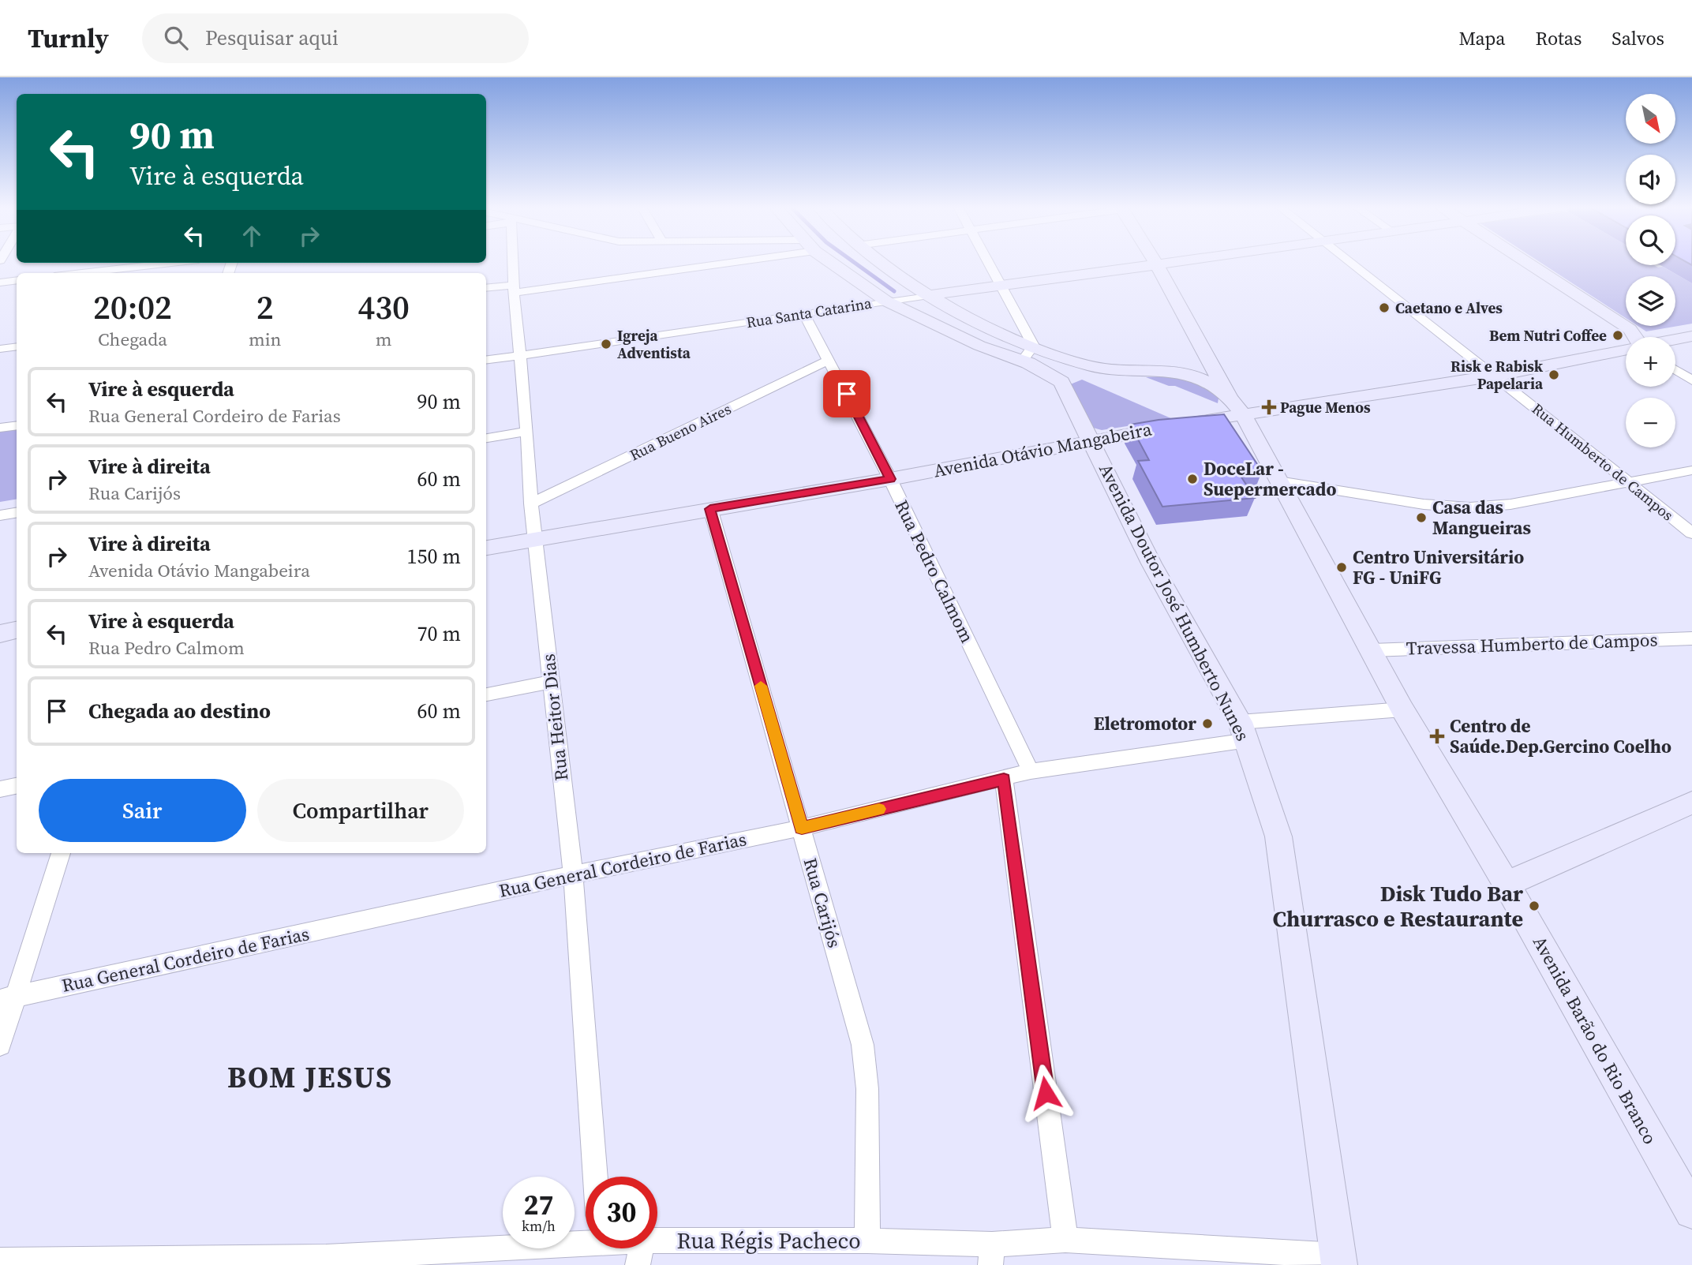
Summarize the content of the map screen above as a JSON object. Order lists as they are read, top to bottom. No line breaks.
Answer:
{"streets":{"main road":["Rua Santa Catarina","Avenida Otávio Mangabeira","Avenida Doutor José Humberto Nunes","Avenida Barão do Rio Branco"],"street":["Rua Bueno Aires","Rua Humberto de Campos","Rua Pedro Calmom","Travessa Humberto de Campos","Rua Heitor Dias","Rua General Cordeiro de Farias","Rua Carijós","Rua Régis Pacheco"]},"crossings":[["Rua Santa Catarina","Rua Pedro Calmom"],["Rua Santa Catarina","Rua Heitor Dias"],["Rua Santa Catarina","Avenida Barão do Rio Branco"],["Rua Bueno Aires","Rua Pedro Calmom"],["Rua Bueno Aires","Rua Heitor Dias"],["Avenida Otávio Mangabeira","Rua Humberto de Campos"],["Avenida Otávio Mangabeira","Rua Pedro Calmom"],["Avenida Otávio Mangabeira","Avenida Doutor José Humberto Nunes"],["Avenida Otávio Mangabeira","Rua Heitor Dias"],["Avenida Otávio Mangabeira","Rua Carijós"],["Avenida Otávio Mangabeira","Avenida Barão do Rio Branco"],["Rua Pedro Calmom","Rua General Cordeiro de Farias"],["Avenida Doutor José Humberto Nunes","Rua General Cordeiro de Farias"],["Avenida Doutor José Humberto Nunes","Rua Régis Pacheco"],["Travessa Humberto de Campos","Avenida Barão do Rio Branco"],["Rua Heitor Dias","Rua General Cordeiro de Farias"],["Rua General Cordeiro de Farias","Rua Carijós"],["Rua General Cordeiro de Farias","Avenida Barão do Rio Branco"],["Rua Carijós","Rua Régis Pacheco"]],"districts":["BOM JESUS"],"places":{"other":["Caetano e Alves","Bem Nutri Coffee","Igreja Adventista","Risk e Rabisk Papelaria","DoceLar - Suepermercado","Casa das Mangueiras","Centro Universitário FG - UniFG","Eletromotor","Disk Tudo Bar Churrasco e Restaurante"],"health":["Pague Menos","Centro de Saúde.Dep.Gercino Coelho"]},"north":"bottom right","page":{"header":"Turnly","search":"Pesquisar aqui","nav":["Mapa","Rotas","Salvos"],"map_buttons":["+","−"],"turn":["90 m","Vire à esquerda"],"eta":["20:02","Chegada","2","min","430","m"],"list":[{"name":"Vire à esquerda","note":"Rua General Cordeiro de Farias","value":"90 m"},{"name":"Vire à direita","note":"Rua Carijós","value":"60 m"},{"name":"Vire à direita","note":"Avenida Otávio Mangabeira","value":"150 m"},{"name":"Vire à esquerda","note":"Rua Pedro Calmom","value":"70 m"},{"name":"Chegada ao destino","value":"60 m"}],"buttons":["Sair","Compartilhar"],"speed":"27 km/h","limit":"30"}}
